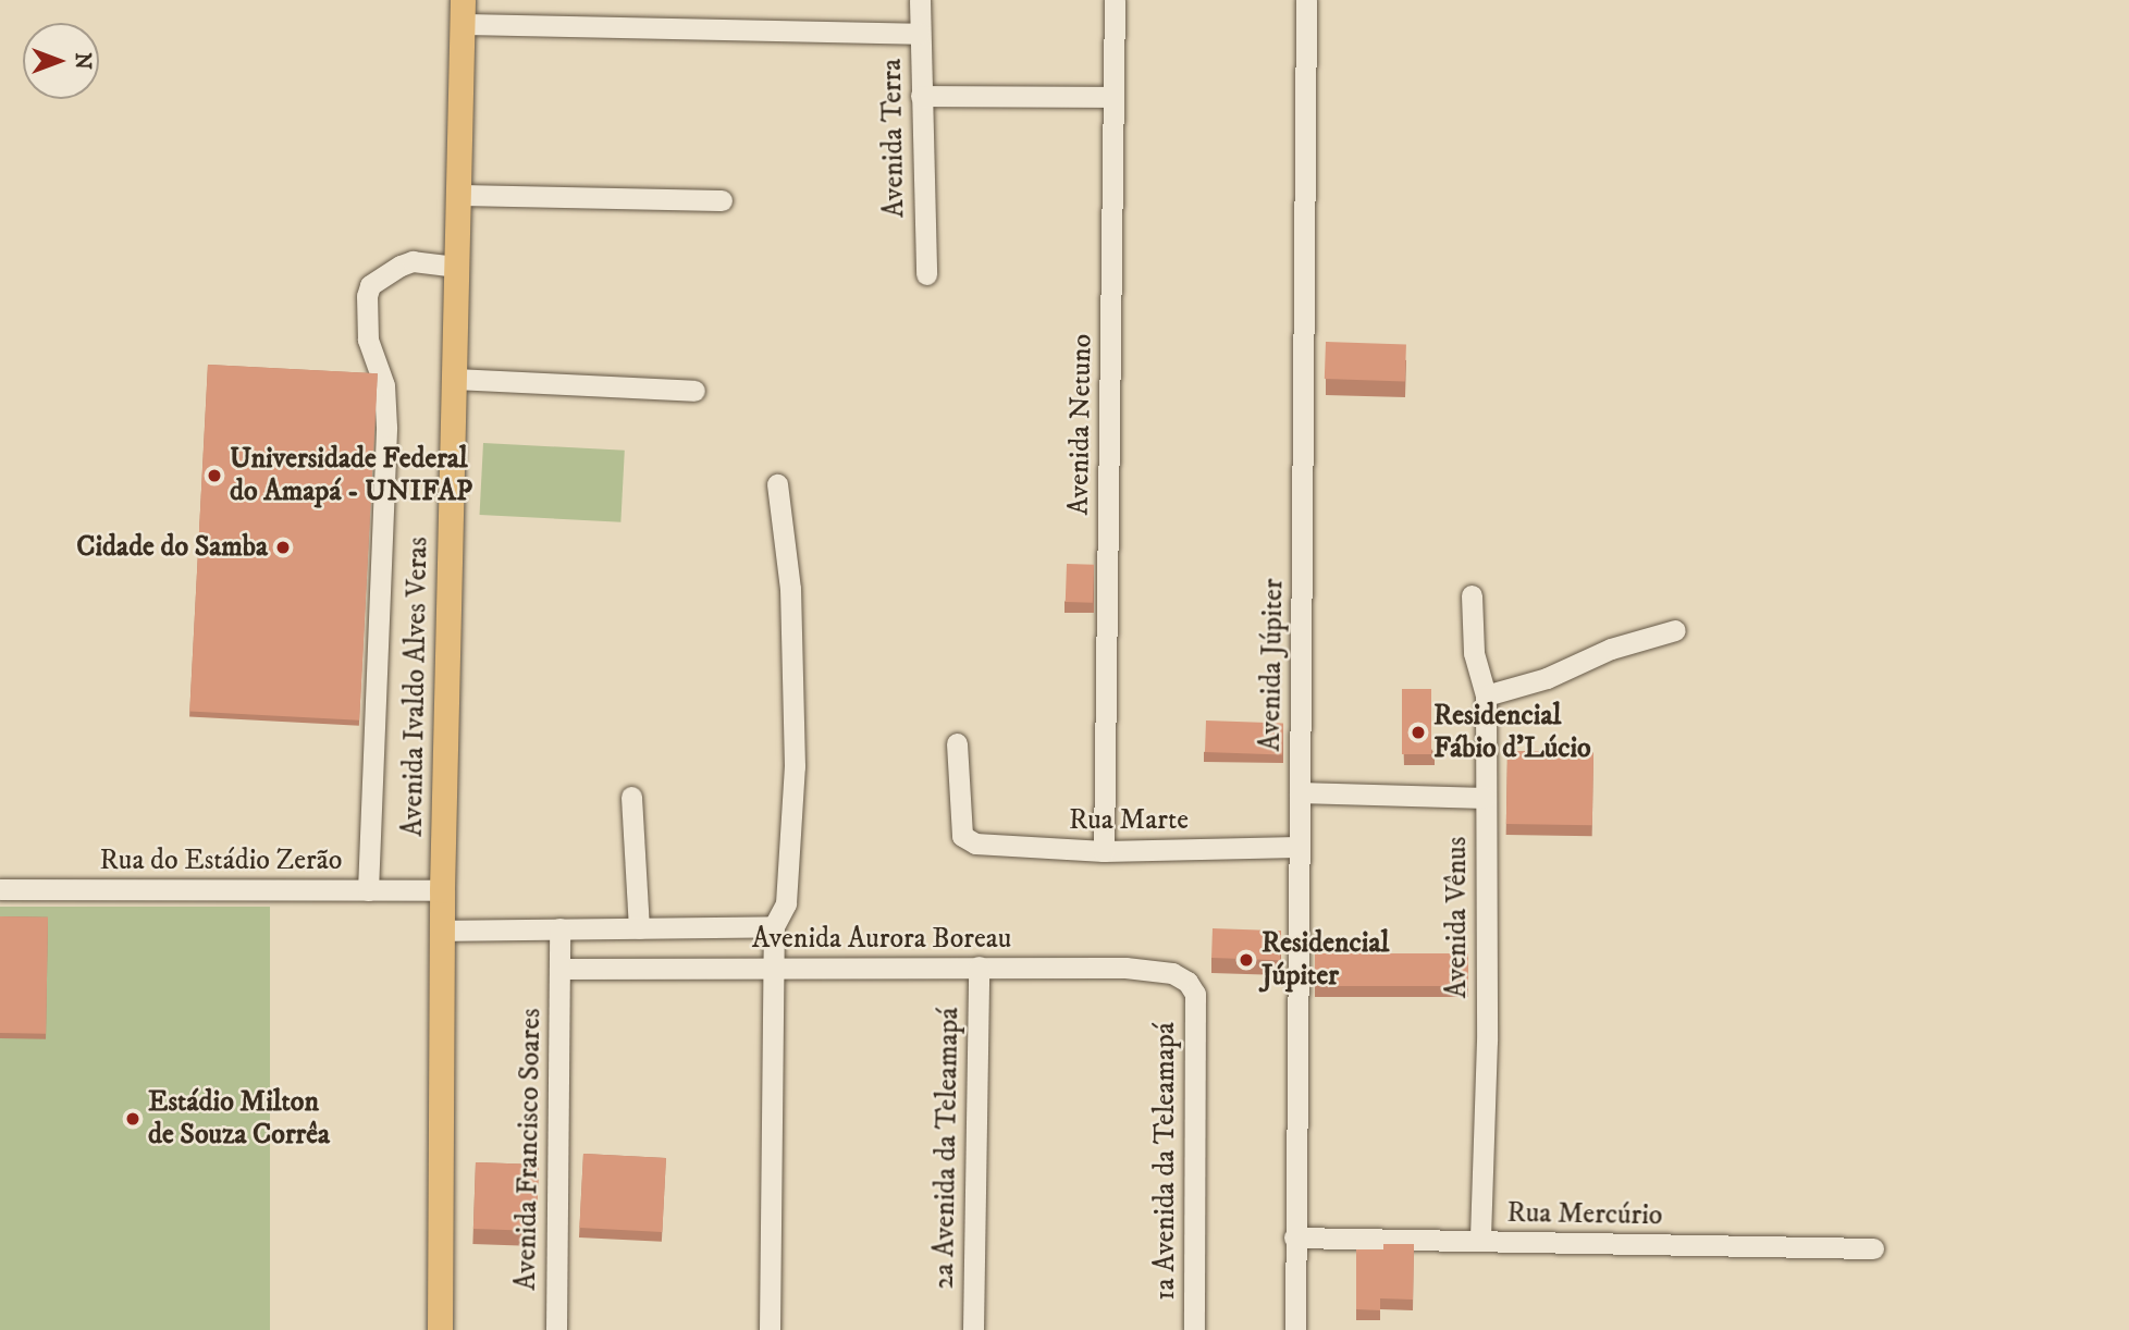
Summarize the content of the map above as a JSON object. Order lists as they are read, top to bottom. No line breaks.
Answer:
{"streets":{"main road":["Avenida Ivaldo Alves Veras"],"street":["Avenida Terra","Avenida Netuno","Avenida Júpiter","Rua Marte","Rua do Estádio Zerão","Avenida Vênus","Avenida Aurora Boreau","2a Avenida da Teleamapá","Avenida Francisco Soares","1a Avenida da Teleamapá","Rua Mercúrio"]},"crossings":[["Avenida Netuno","Rua Marte"],["Avenida Júpiter","Rua Marte"],["Avenida Júpiter","Rua Mercúrio"],["Avenida Ivaldo Alves Veras","Rua do Estádio Zerão"],["Avenida Vênus","Rua Mercúrio"],["Avenida Aurora Boreau","2a Avenida da Teleamapá"],["Avenida Aurora Boreau","Avenida Francisco Soares"],["Avenida Aurora Boreau","1a Avenida da Teleamapá"]],"places":["Universidade Federal do Amapá - UNIFAP","Cidade do Samba","Residencial Fábio d'Lúcio","Residencial Júpiter","Estádio Milton de Souza Corrêa"],"north":"right"}
